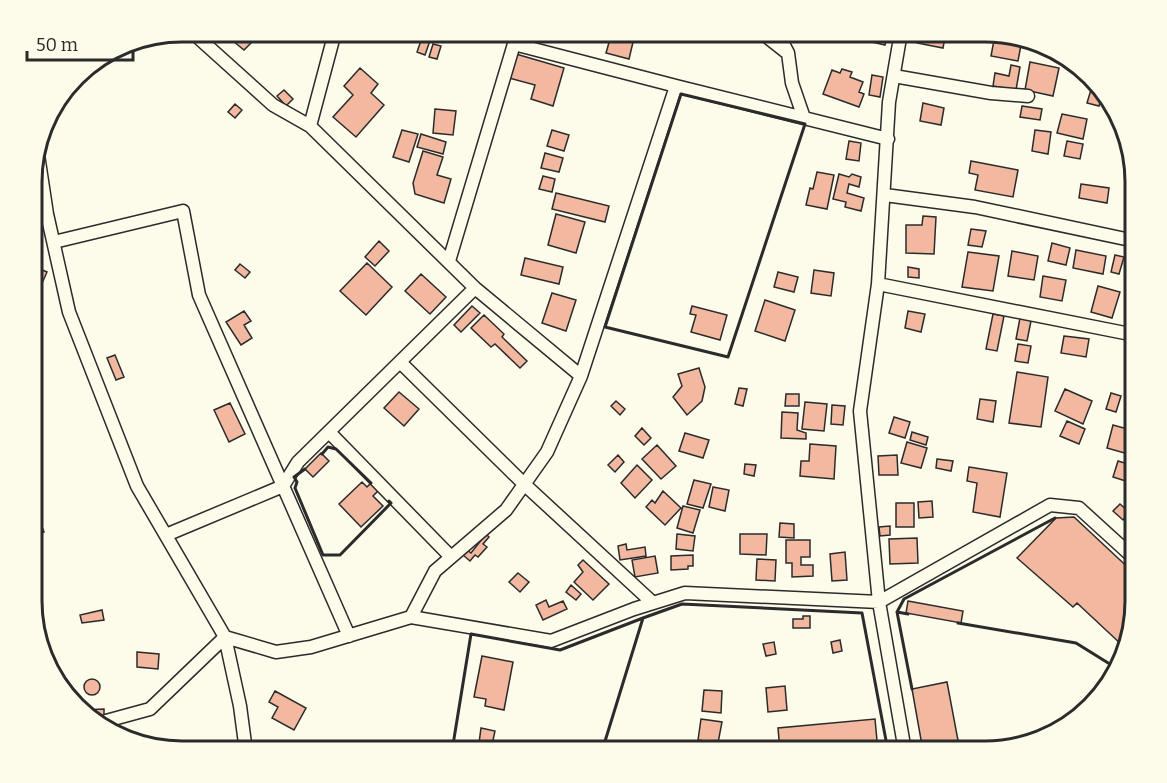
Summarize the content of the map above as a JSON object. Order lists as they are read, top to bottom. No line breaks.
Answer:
{"scale_bar":"50 m"}
